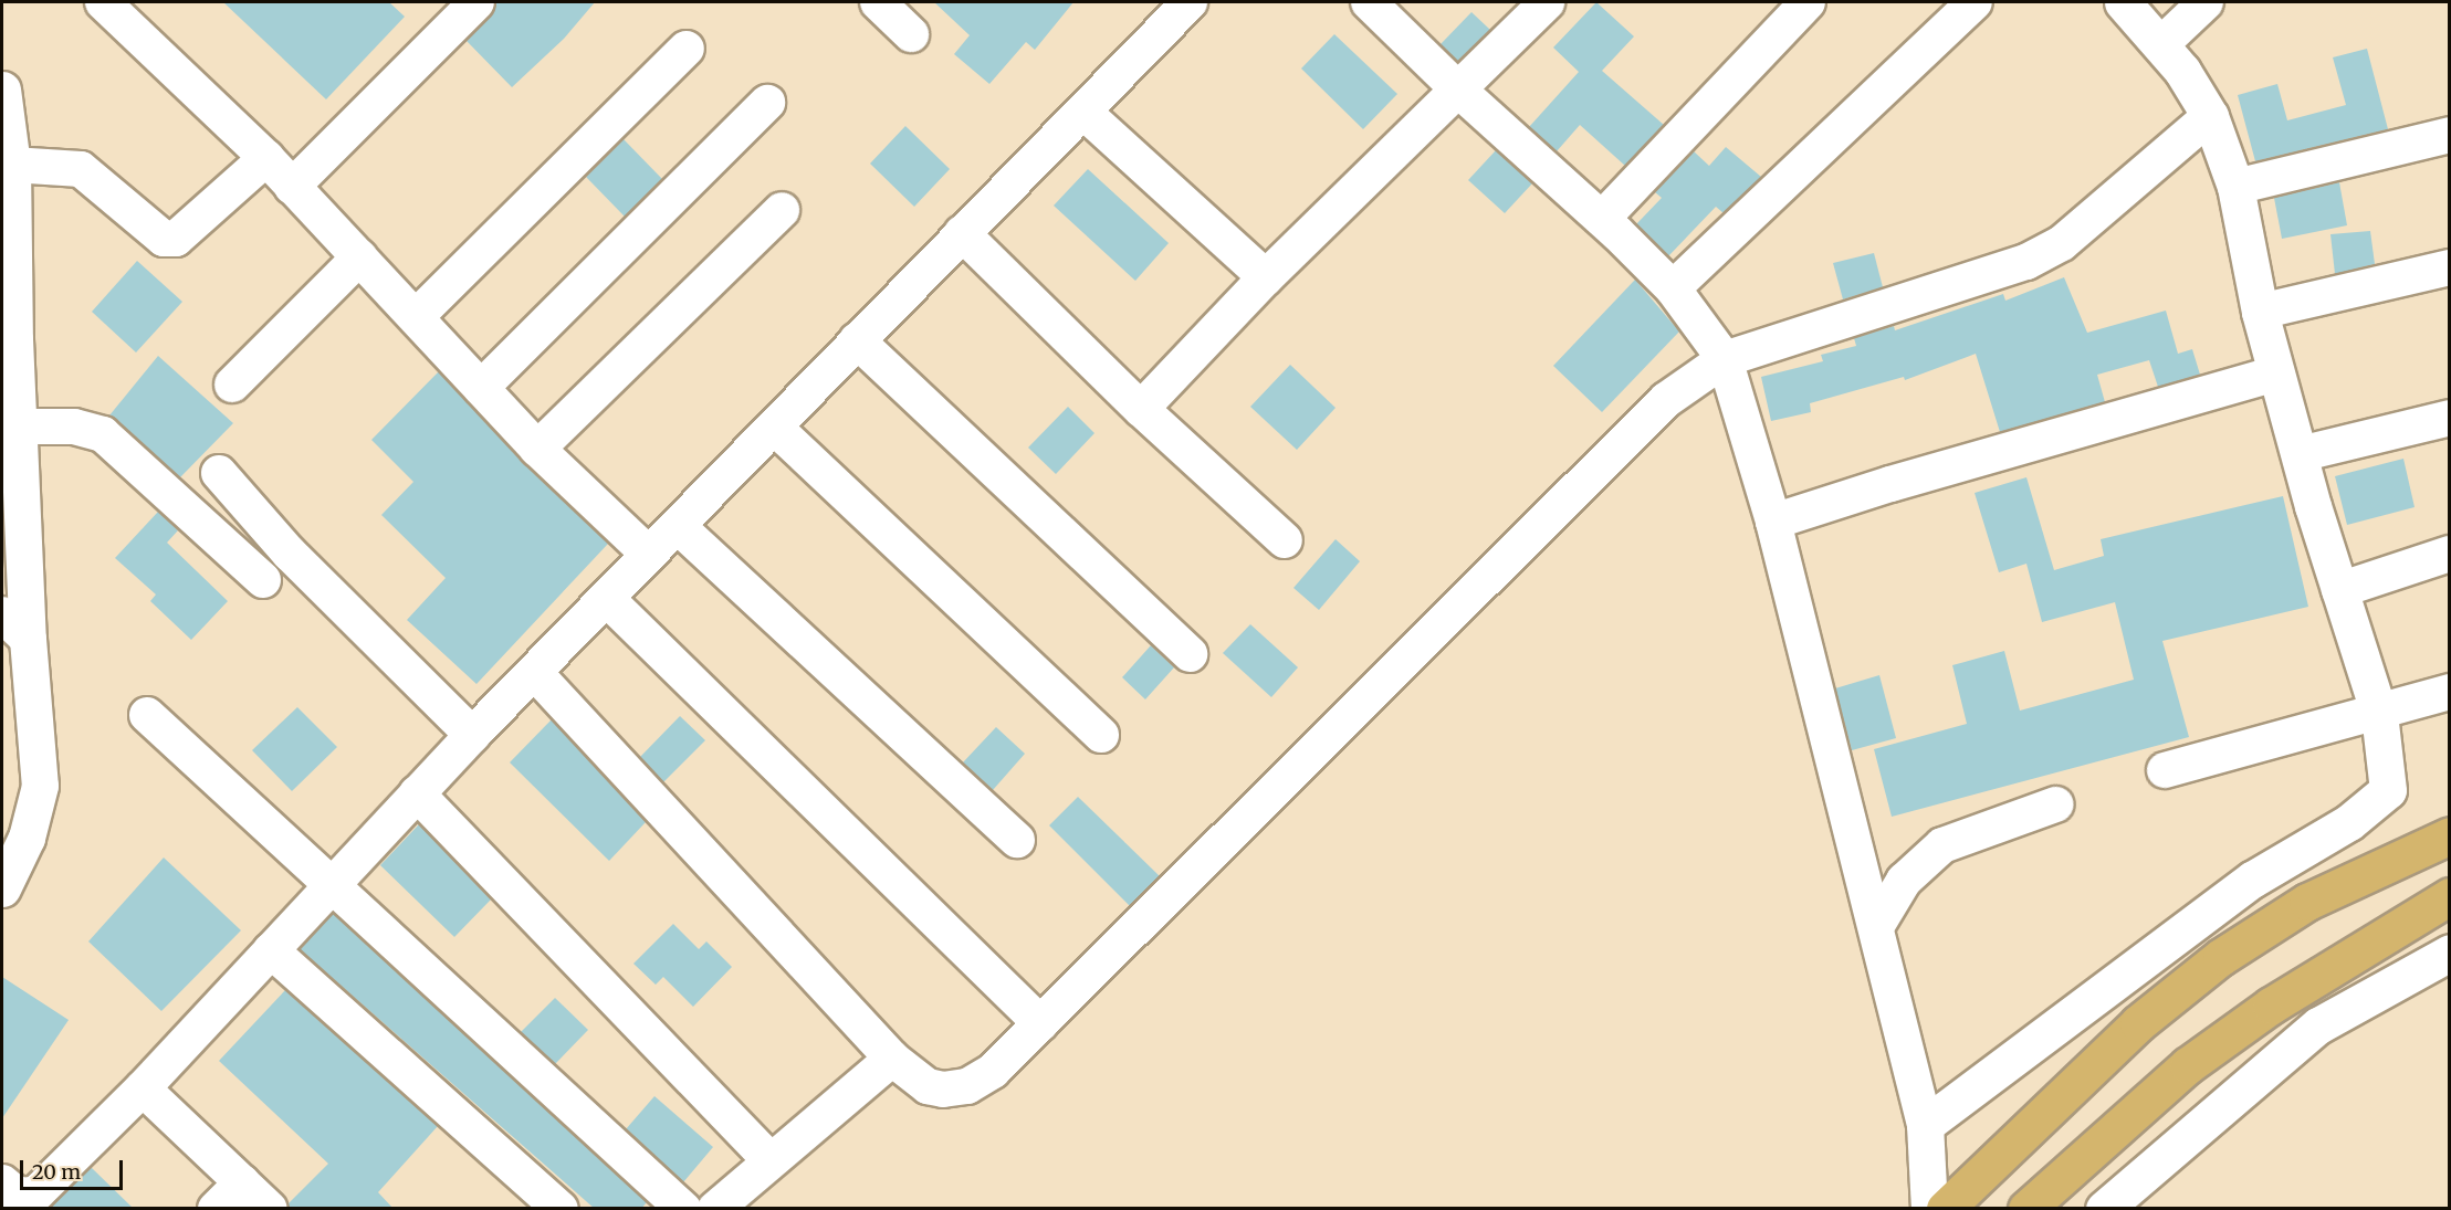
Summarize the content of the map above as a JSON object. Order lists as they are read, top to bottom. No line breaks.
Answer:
{"scale_bar":"20 m"}
